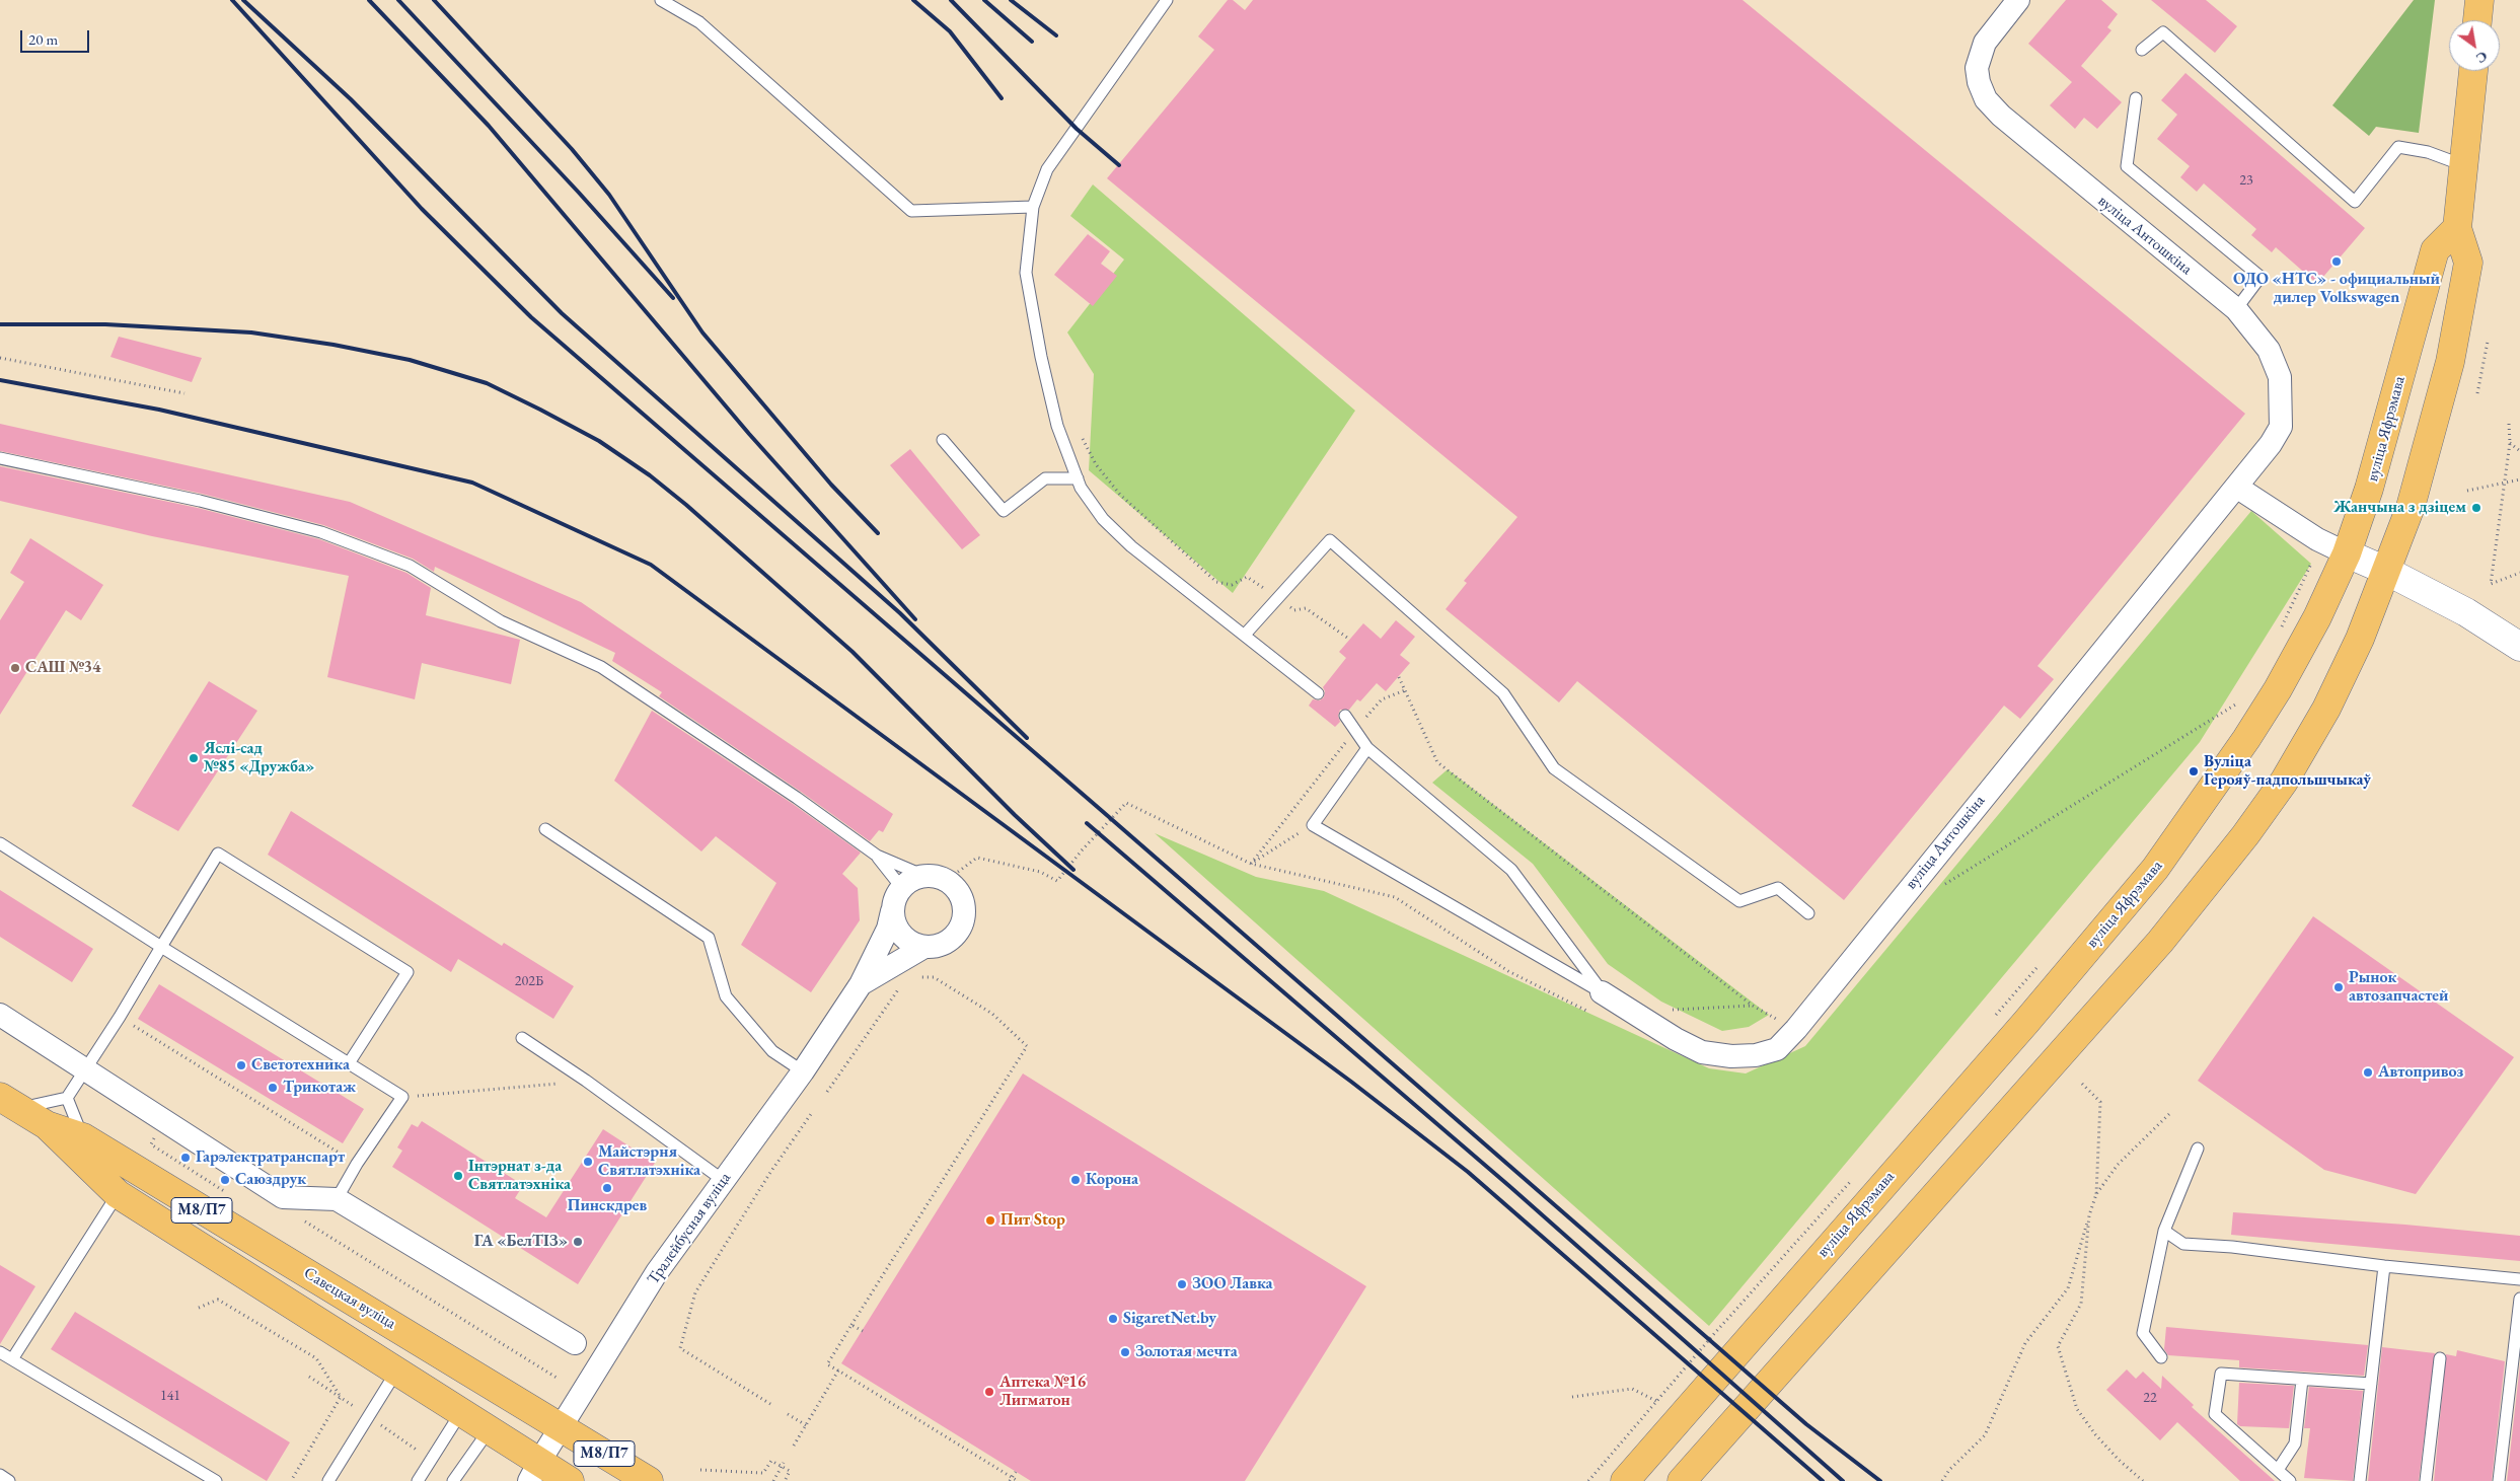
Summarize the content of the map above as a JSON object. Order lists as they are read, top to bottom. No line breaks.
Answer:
{"streets":{"main road":["вуліца Яфрэмава","М8/П7","Савецкая вуліца"],"street":["вуліца Антошкіна","Тралейбусная вуліца"]},"crossings":[["Тралейбусная вуліца","Савецкая вуліца"]],"places":["ОДО «НТС» - официальный дилер Volkswagen","Жанчына з дзіцем","САШ №34","Яслі-сад №85 «Дружба»","Вуліца Герояў-падпольшчыкаў","Рынок автозапчастей","Светотехника","Автопривоз","Трикотаж","Гарэлектратранспарт","Майстэрня Святлатэхніка","Інтэрнат з-да Святлатэхніка","Саюздрук","Корона","Пинскдрев","Пит Stop","ГА «БелТІЗ»","ЗОО Лавка","SigaretNet.by","Золотая мечта","Аптека №16 Лигматон"],"house_numbers":["23","202Б","141","22"],"scale_bar":"20 m","north":"bottom right"}
